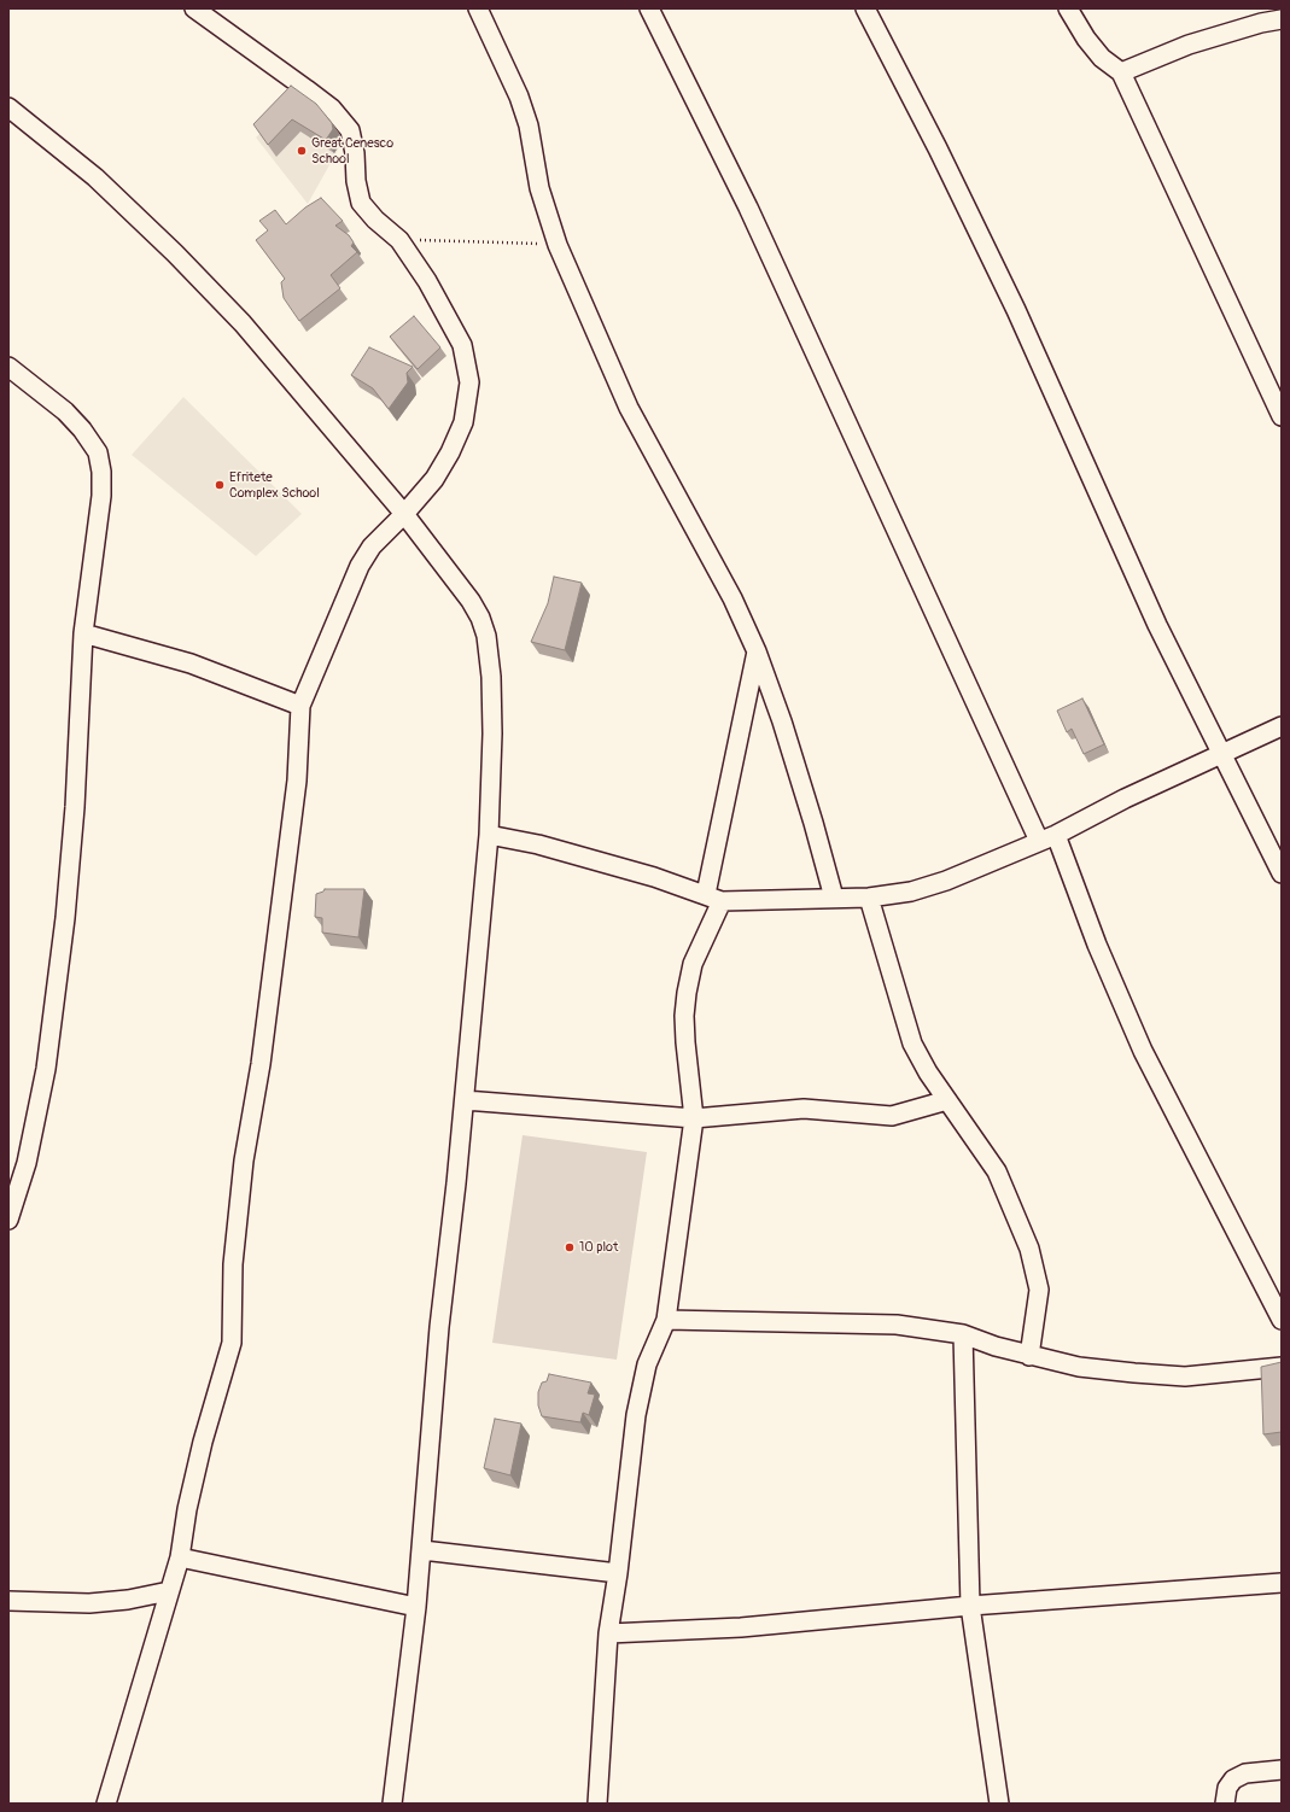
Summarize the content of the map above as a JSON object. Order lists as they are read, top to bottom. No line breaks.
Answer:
{"places":["Great Cenesco School","Efritete Complex School","10 plot"]}
